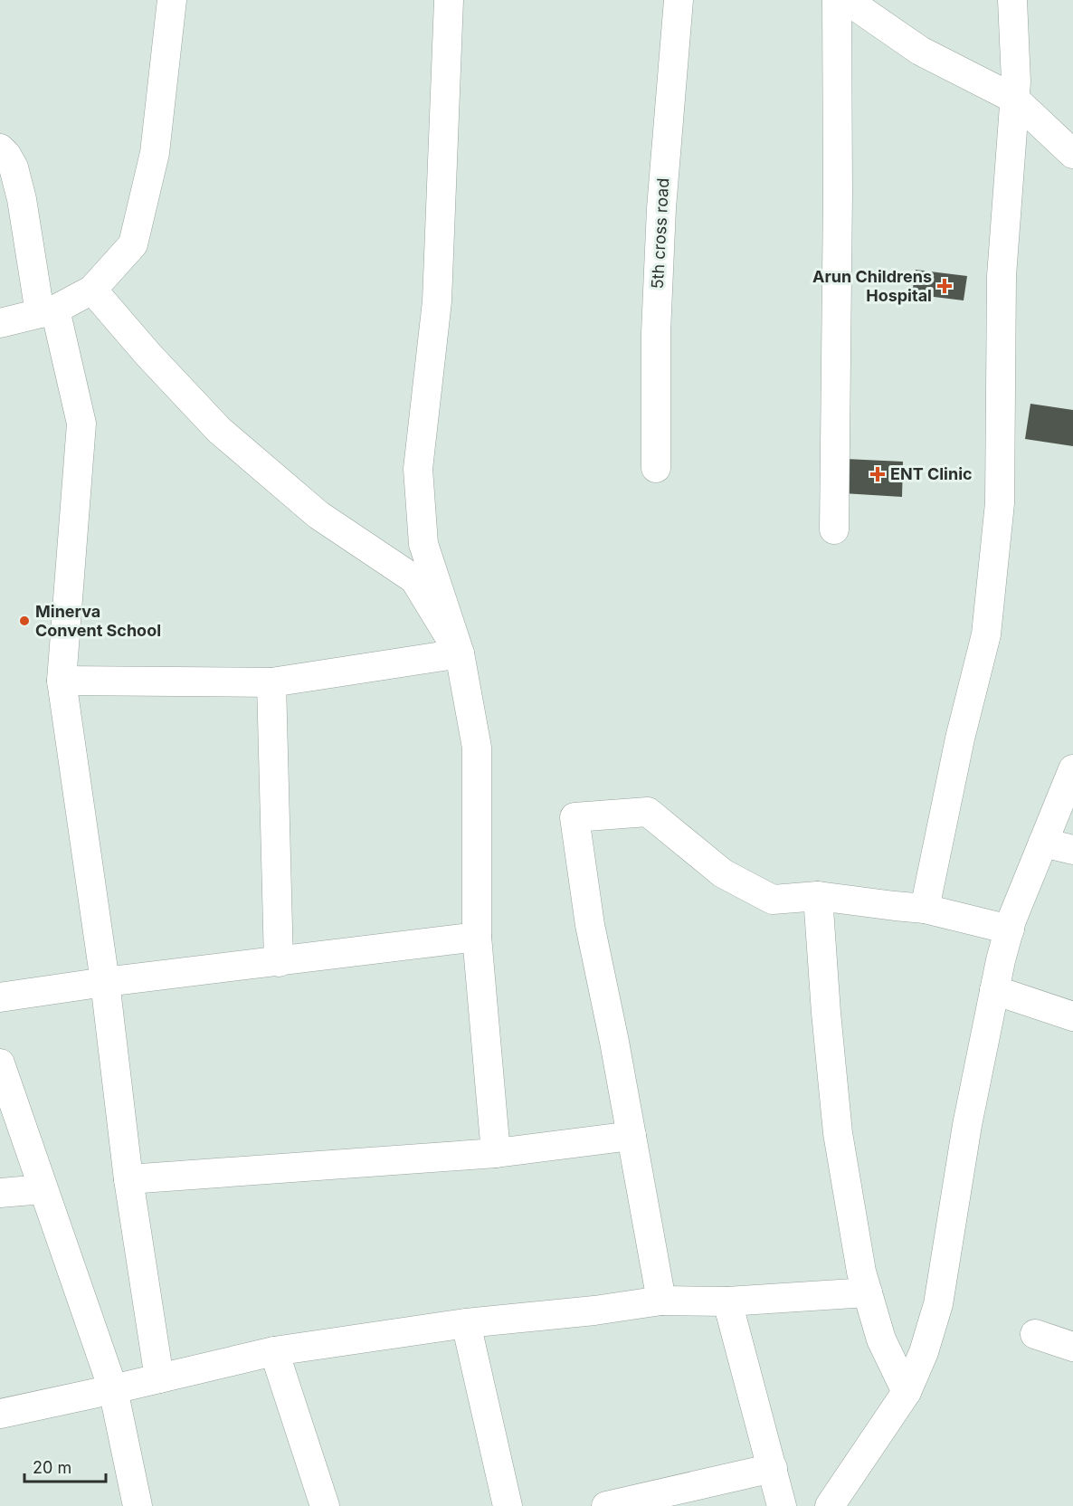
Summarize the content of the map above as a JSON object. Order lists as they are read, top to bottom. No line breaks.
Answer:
{"streets":{"street":["5th cross road"]},"places":{"health":["Arun Childrens Hospital","ENT Clinic"],"other":["Minerva Convent School"]},"scale_bar":"20 m"}
